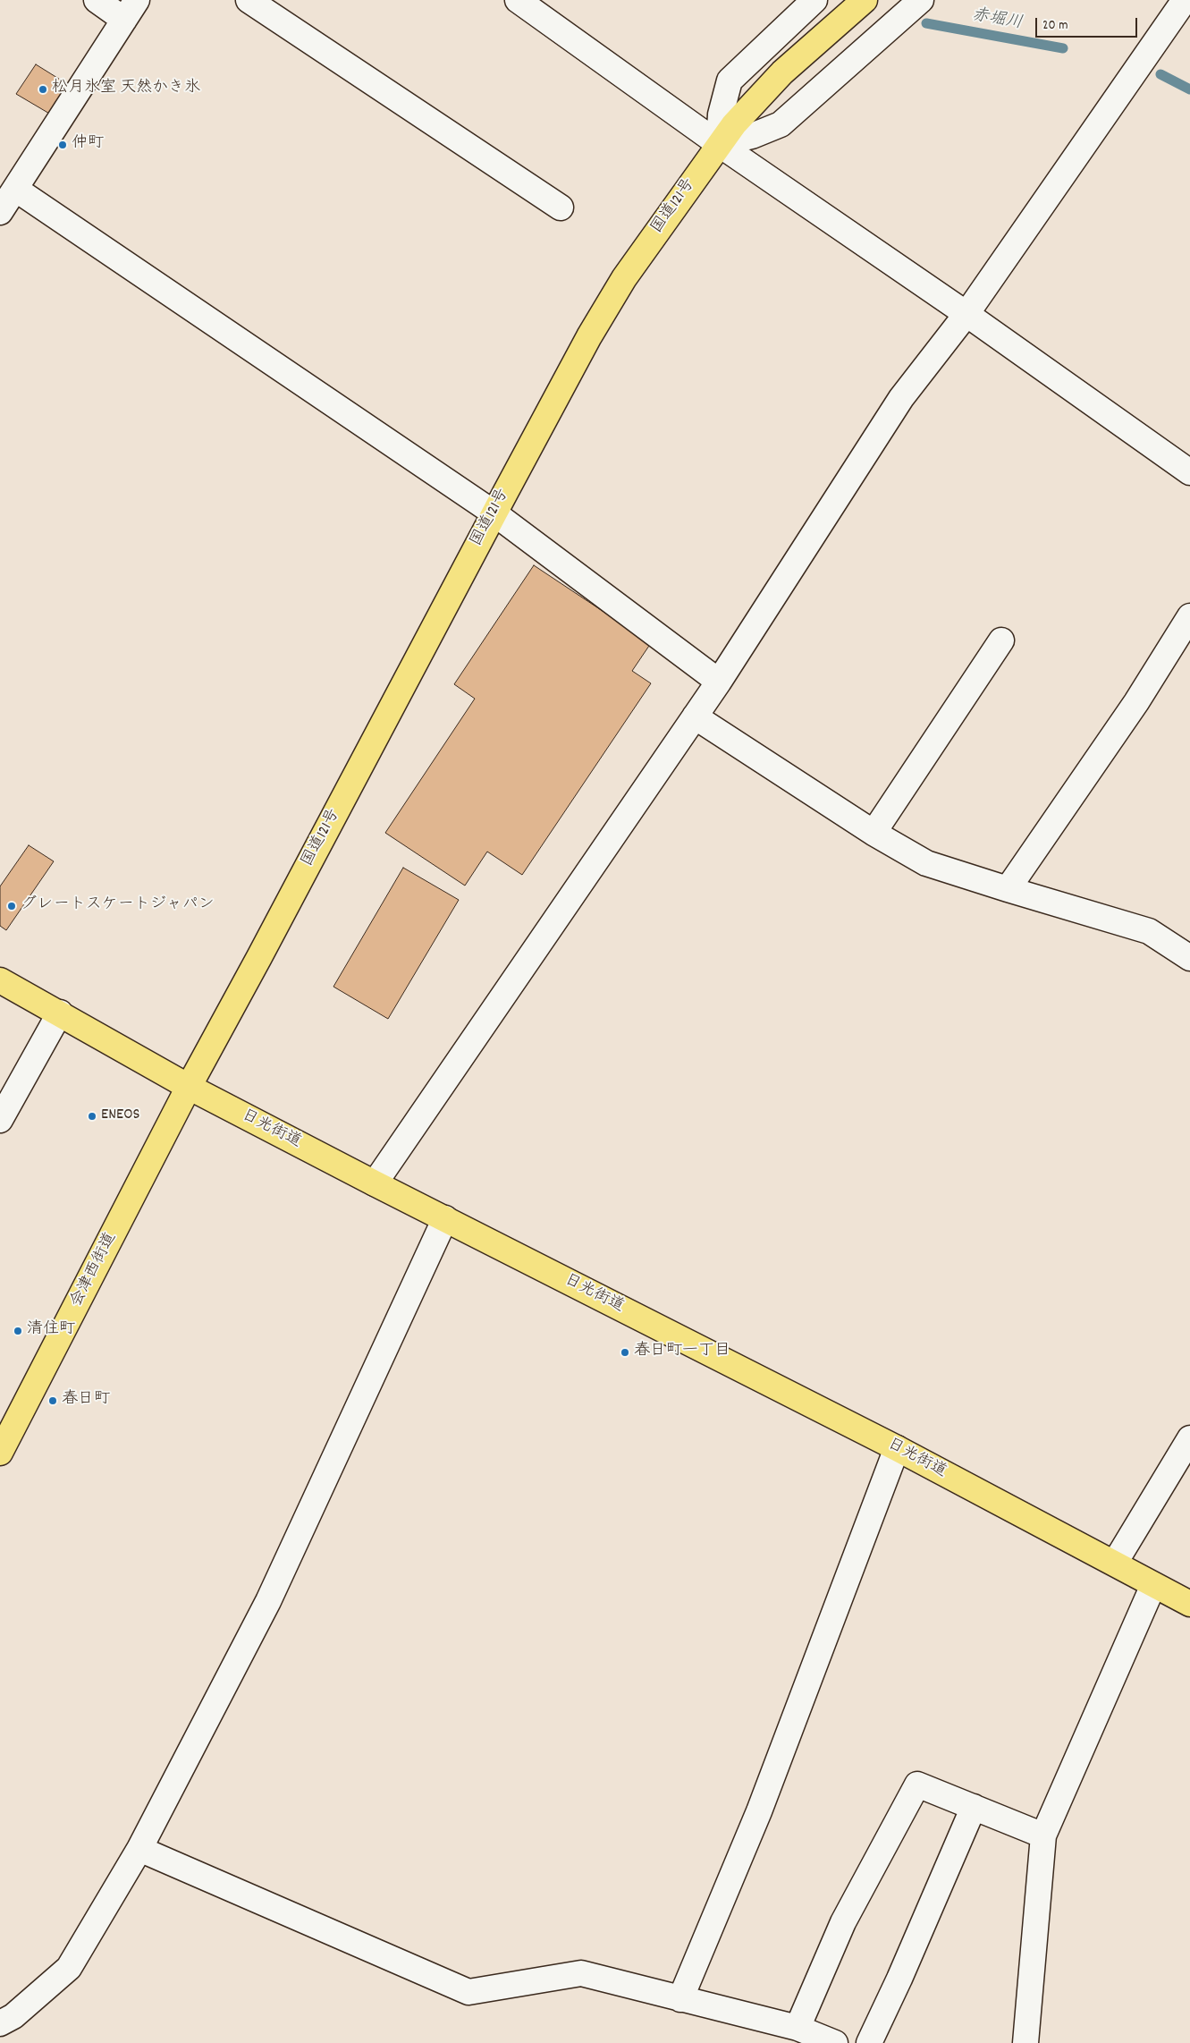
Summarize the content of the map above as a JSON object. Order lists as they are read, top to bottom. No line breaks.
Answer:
{"streets":{"highway":["国道121号","日光街道","会津西街道"]},"crossings":[["国道121号","日光街道"],["国道121号","会津西街道"],["日光街道","会津西街道"]],"water":["赤堀川"],"places":["松月氷室 天然かき氷","仲町","グレートスケートジャパン","ENEOS","清住町","春日町一丁目","春日町"],"scale_bar":"20 m"}
